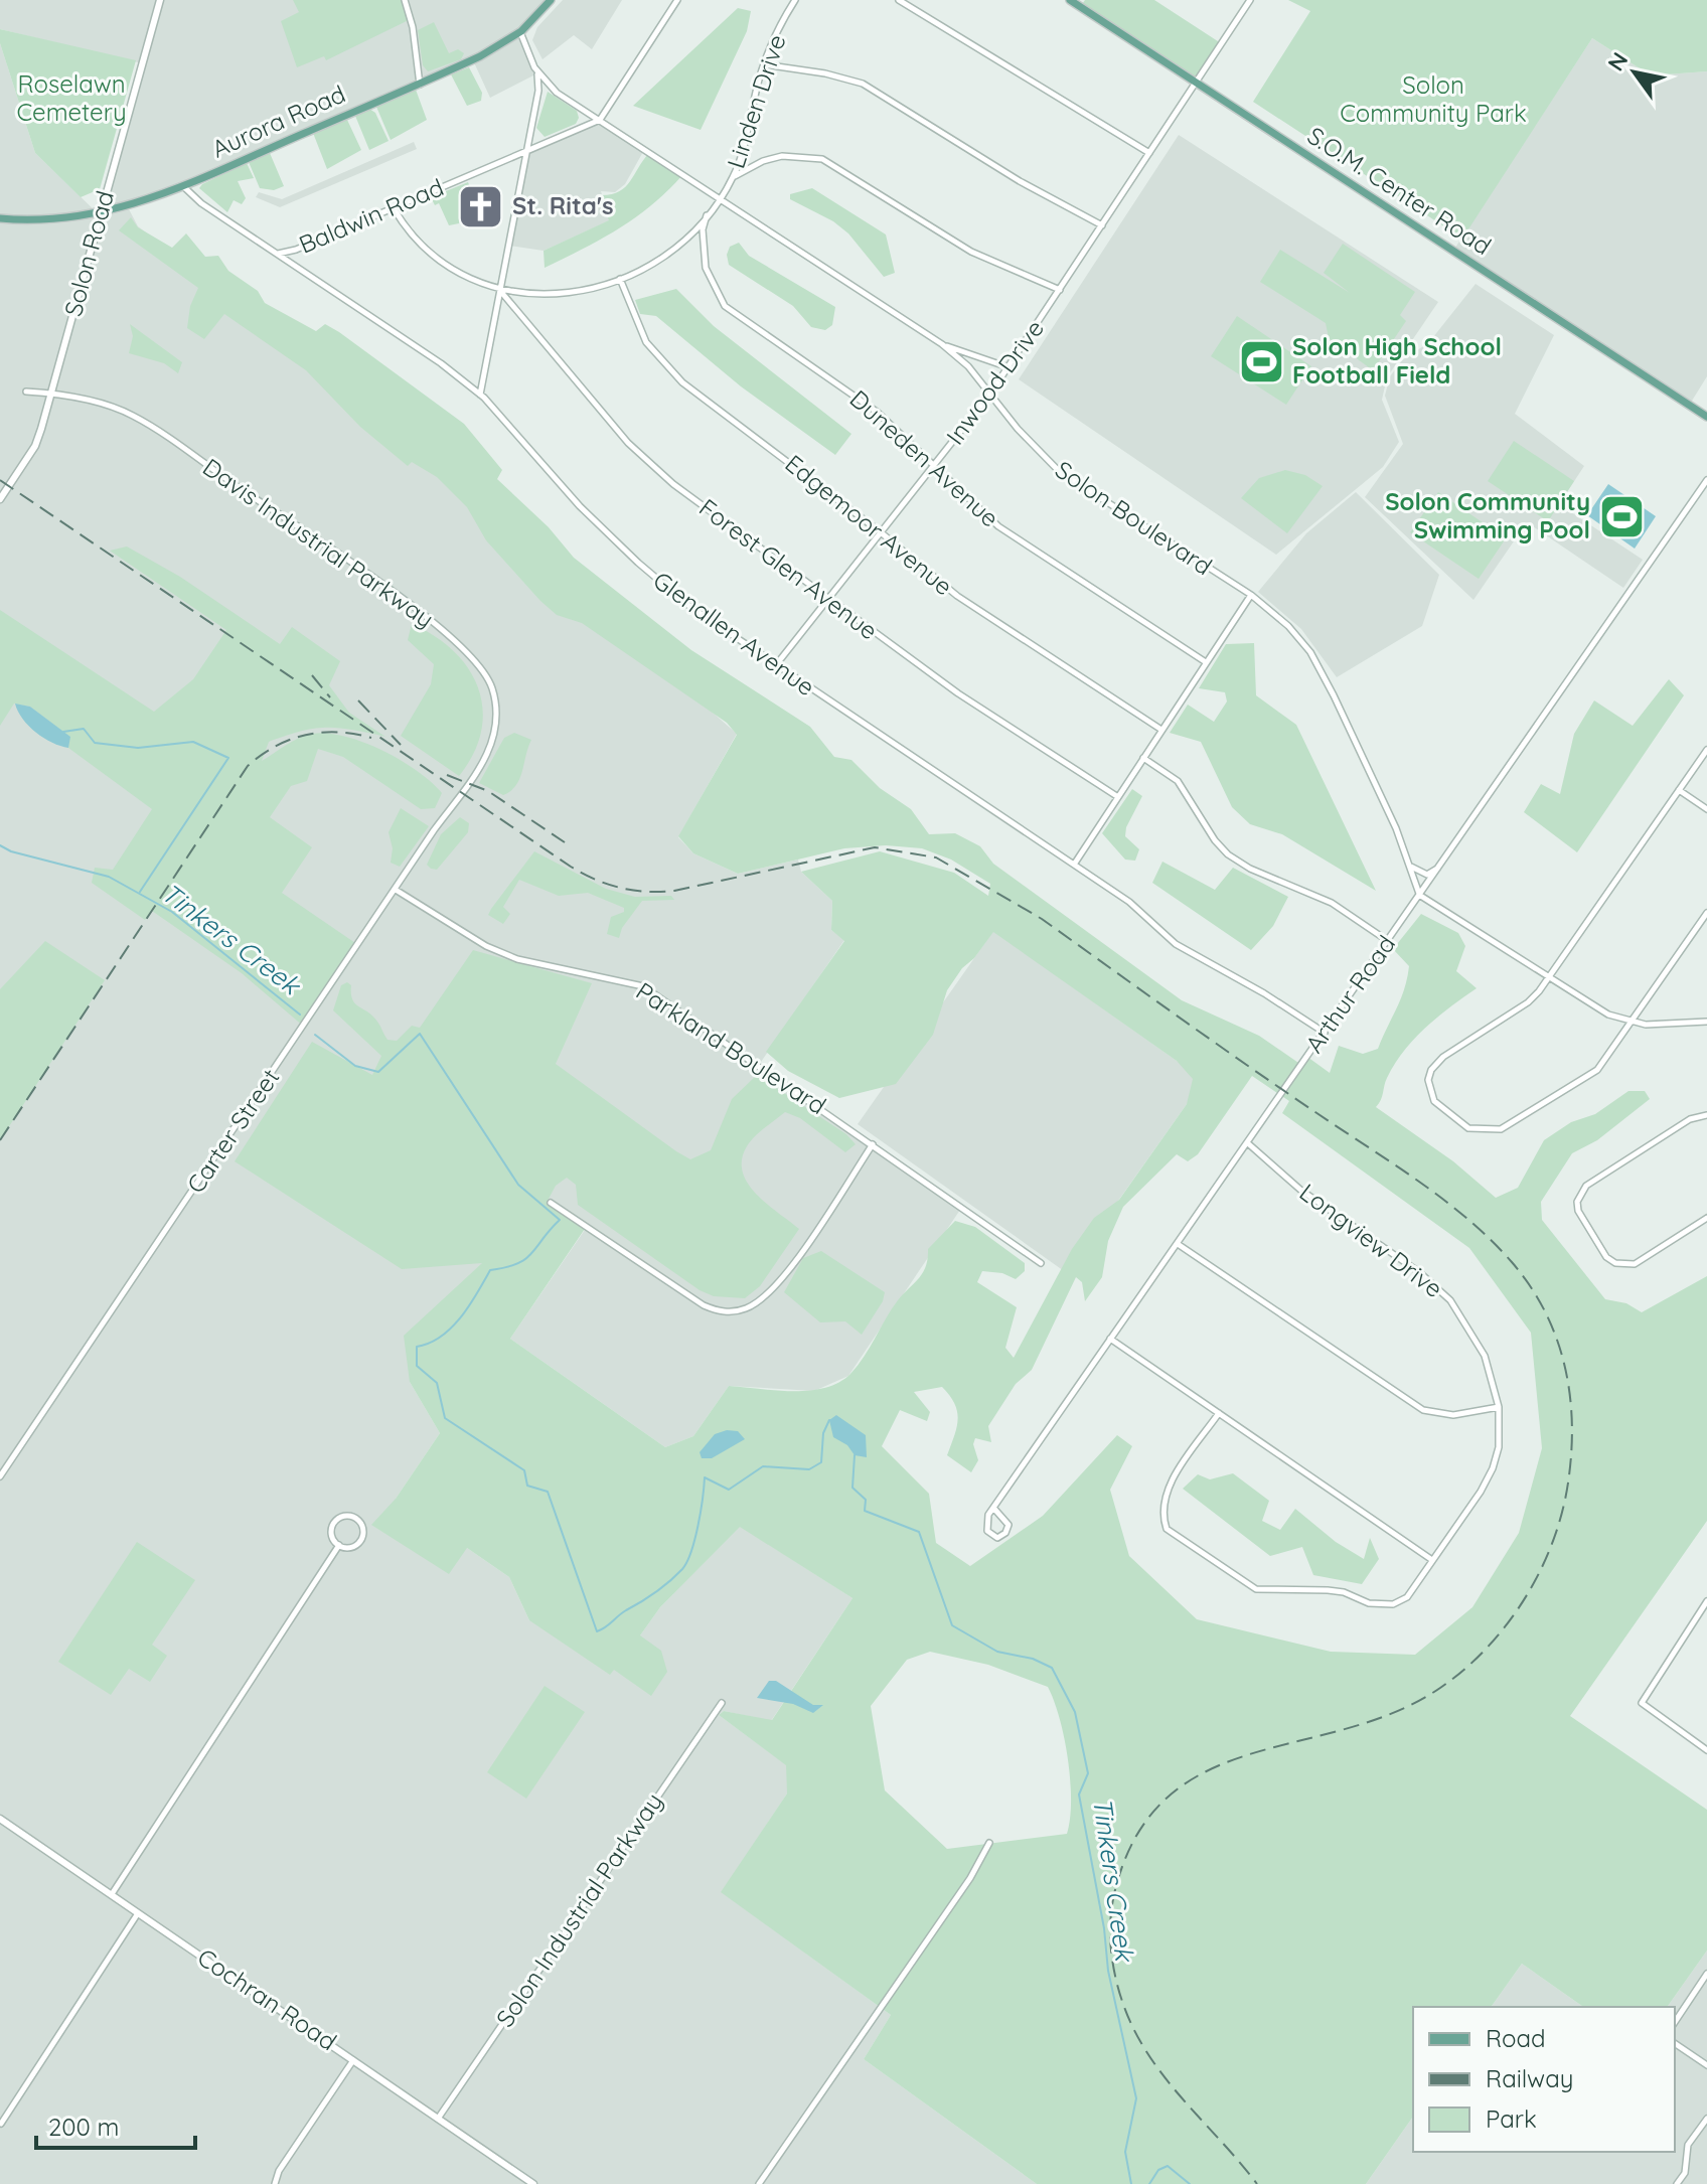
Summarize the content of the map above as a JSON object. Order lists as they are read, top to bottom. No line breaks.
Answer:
{"streets":{"main road":["Aurora Road","S.O.M. Center Road"],"street":["Linden Drive","Baldwin Road","Solon Road","Inwood Drive","Duneden Avenue","Solon Boulevard","Edgemoor Avenue","Davis Industrial Parkway","Forest Glen Avenue","Glenallen Avenue","Arthur Road","Parkland Boulevard","Carter Street","Longview Drive","Solon Industrial Parkway","Cochran Road"]},"crossings":[["Linden Drive","Baldwin Road"],["Linden Drive","Duneden Avenue"],["Linden Drive","Solon Boulevard"],["Linden Drive","Edgemoor Avenue"],["Linden Drive","Forest Glen Avenue"],["Aurora Road","Solon Road"],["Aurora Road","Solon Boulevard"],["Aurora Road","Glenallen Avenue"],["S.O.M. Center Road","Inwood Drive"],["Baldwin Road","Solon Boulevard"],["Baldwin Road","Glenallen Avenue"],["Solon Road","Davis Industrial Parkway"],["Inwood Drive","Duneden Avenue"],["Inwood Drive","Solon Boulevard"],["Inwood Drive","Edgemoor Avenue"],["Inwood Drive","Forest Glen Avenue"],["Inwood Drive","Glenallen Avenue"],["Solon Boulevard","Arthur Road"],["Davis Industrial Parkway","Carter Street"],["Glenallen Avenue","Arthur Road"],["Arthur Road","Longview Drive"],["Parkland Boulevard","Carter Street"],["Solon Industrial Parkway","Cochran Road"]],"water":["Tinkers Creek"],"parks":["Roselawn Cemetery","Solon Community Park"],"places":{"church":["St. Rita's"],"sports":["Solon High School Football Field","Solon Community Swimming Pool"]},"legend":["Road","Railway","Park"],"scale_bar":"200 m","north":"top left"}
